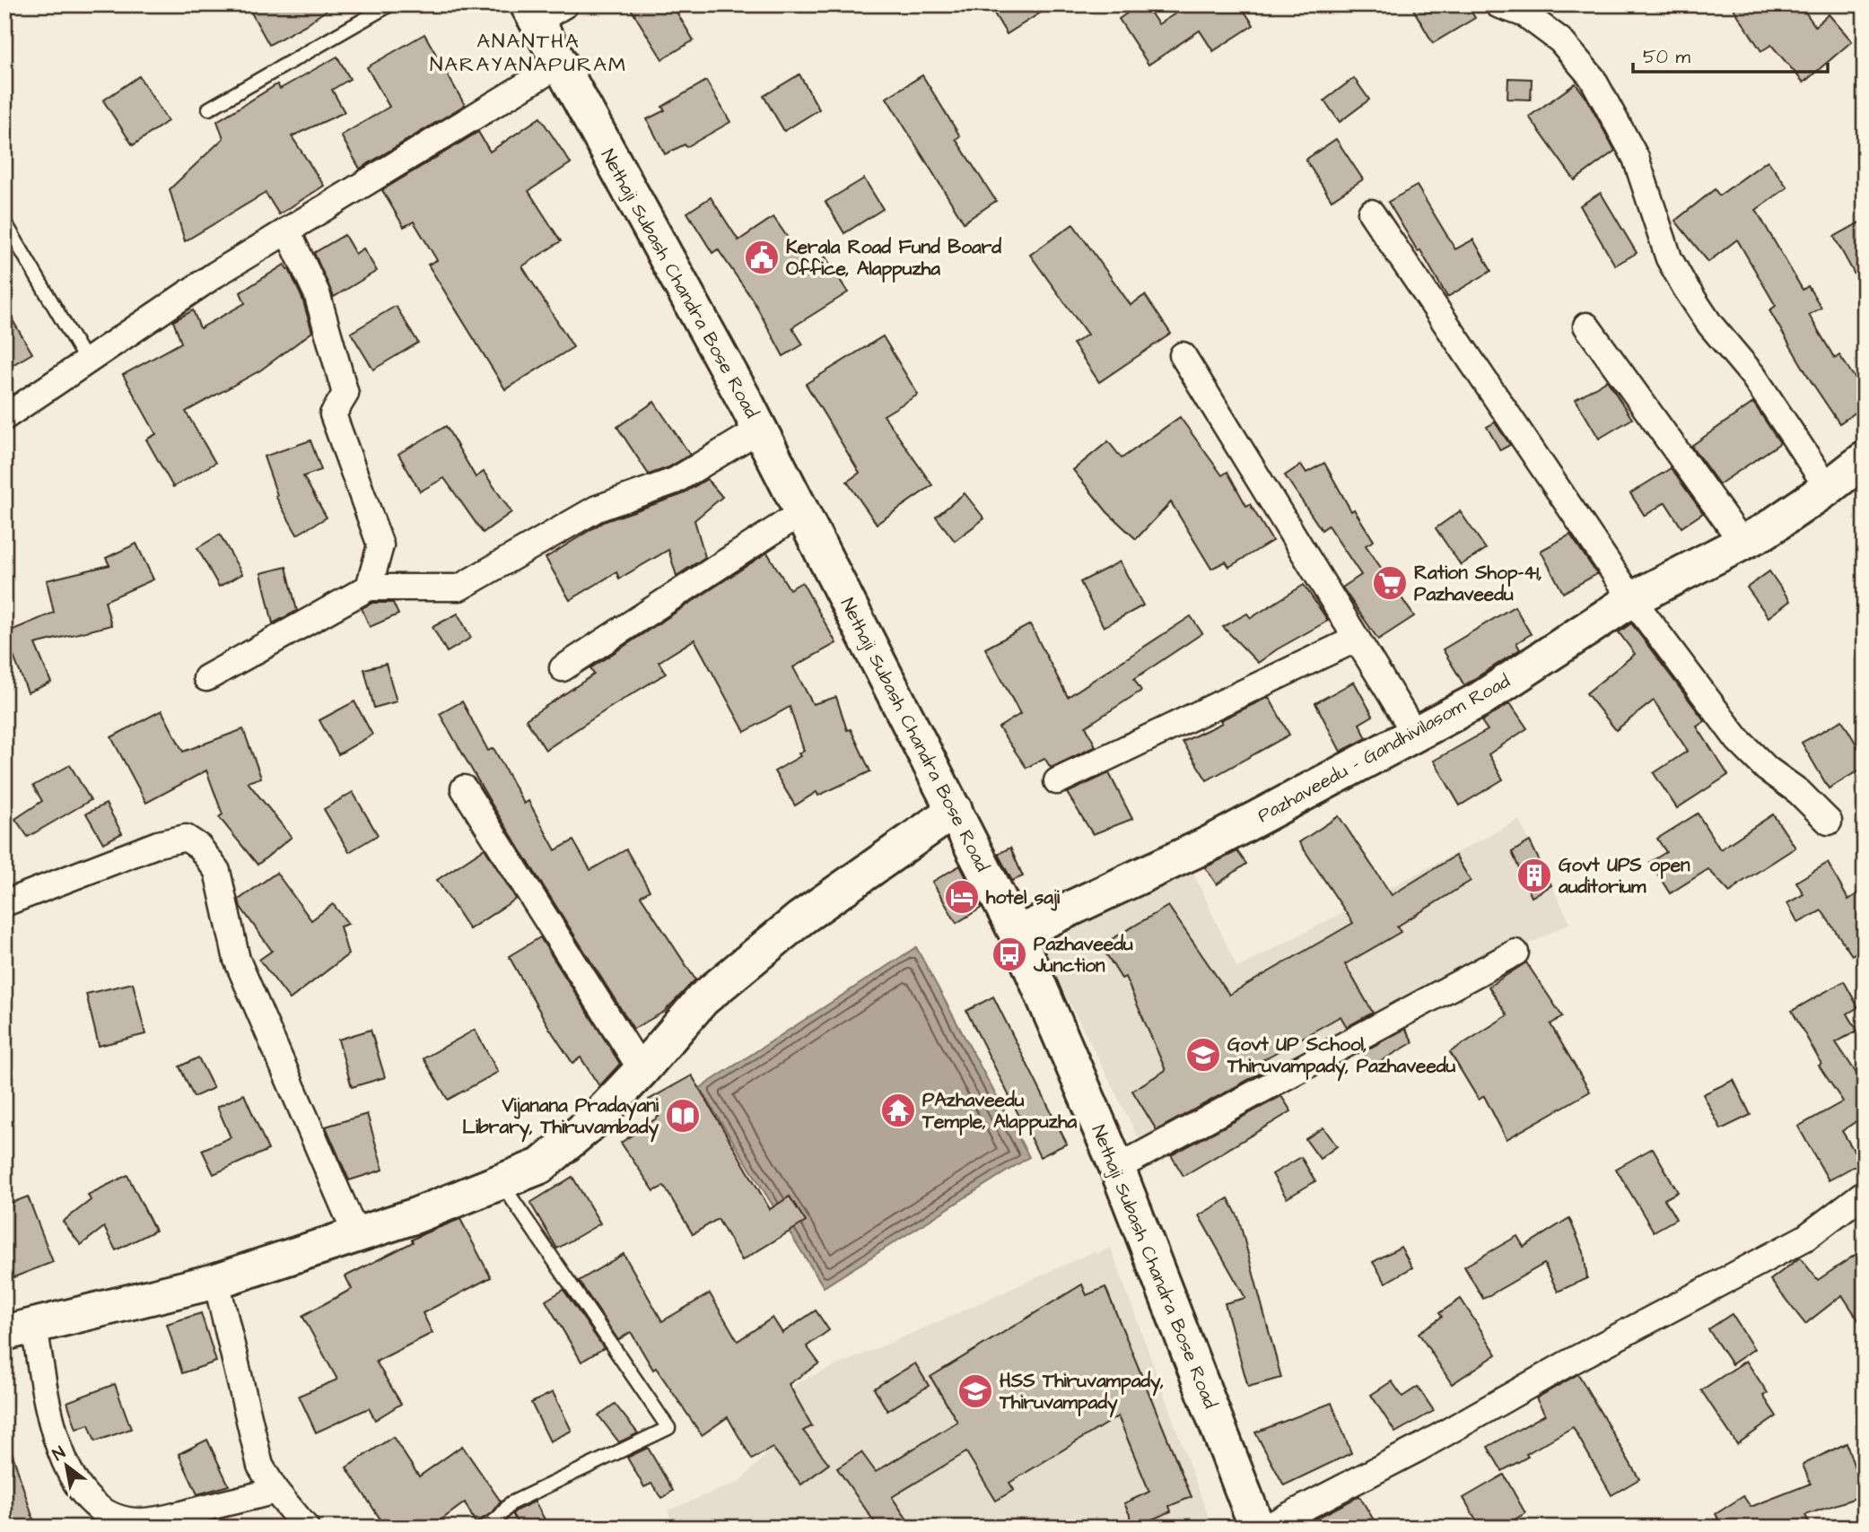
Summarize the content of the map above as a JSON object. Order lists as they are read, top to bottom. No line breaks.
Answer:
{"streets":{"main road":["Nethaji Subash Chandra Bose Road","Pazhaveedu - Gandhivilasom Road"]},"crossings":[["Nethaji Subash Chandra Bose Road","Pazhaveedu - Gandhivilasom Road"]],"districts":["ANANTHA NARAYANAPURAM"],"places":{"public building":["Kerala Road Fund Board Office, Alappuzha"],"supermarket":["Ration Shop-41, Pazhaveedu"],"building":["Govt UPS open auditorium"],"hotel":["hotel saji"],"bus stop":["Pazhaveedu Junction"],"school or university":["Govt UP School, Thiruvampady, Pazhaveedu","HSS Thiruvampady, Thiruvampady"],"temple":["PAzhaveedu Temple, Alappuzha"],"library":["Vijanana Pradayani Library, Thiruvambady"]},"scale_bar":"50 m","north":"top left"}
